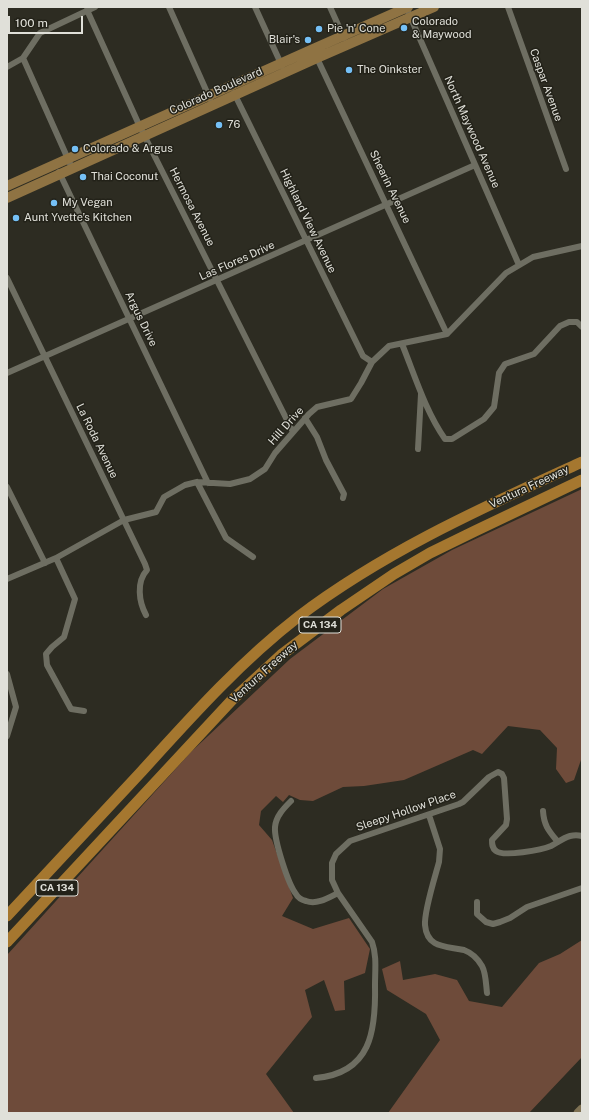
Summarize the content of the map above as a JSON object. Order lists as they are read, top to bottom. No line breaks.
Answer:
{"streets":{"highway":["Ventura Freeway","CA 134"],"main road":["Colorado Boulevard"],"street":["Caspar Avenue","North Maywood Avenue","Shearin Avenue","Hermosa Avenue","Highland View Avenue","Las Flores Drive","Argus Drive","Hill Drive","La Roda Avenue","Sleepy Hollow Place"]},"crossings":[["Colorado Boulevard","North Maywood Avenue"],["Colorado Boulevard","Shearin Avenue"],["Colorado Boulevard","Hermosa Avenue"],["Colorado Boulevard","Highland View Avenue"],["Colorado Boulevard","Argus Drive"],["North Maywood Avenue","Las Flores Drive"],["Shearin Avenue","Las Flores Drive"],["Shearin Avenue","Hill Drive"],["Hermosa Avenue","Las Flores Drive"],["Hermosa Avenue","Hill Drive"],["Highland View Avenue","Las Flores Drive"],["Highland View Avenue","Hill Drive"],["Las Flores Drive","Argus Drive"],["Las Flores Drive","La Roda Avenue"],["Argus Drive","Hill Drive"],["Hill Drive","La Roda Avenue"]],"places":["Colorado & Maywood","Pie 'n' Cone","Blair's","The Oinkster","76","Colorado & Argus","Thai Coconut","My Vegan","Aunt Yvette’s Kitchen"],"scale_bar":"100 m"}
